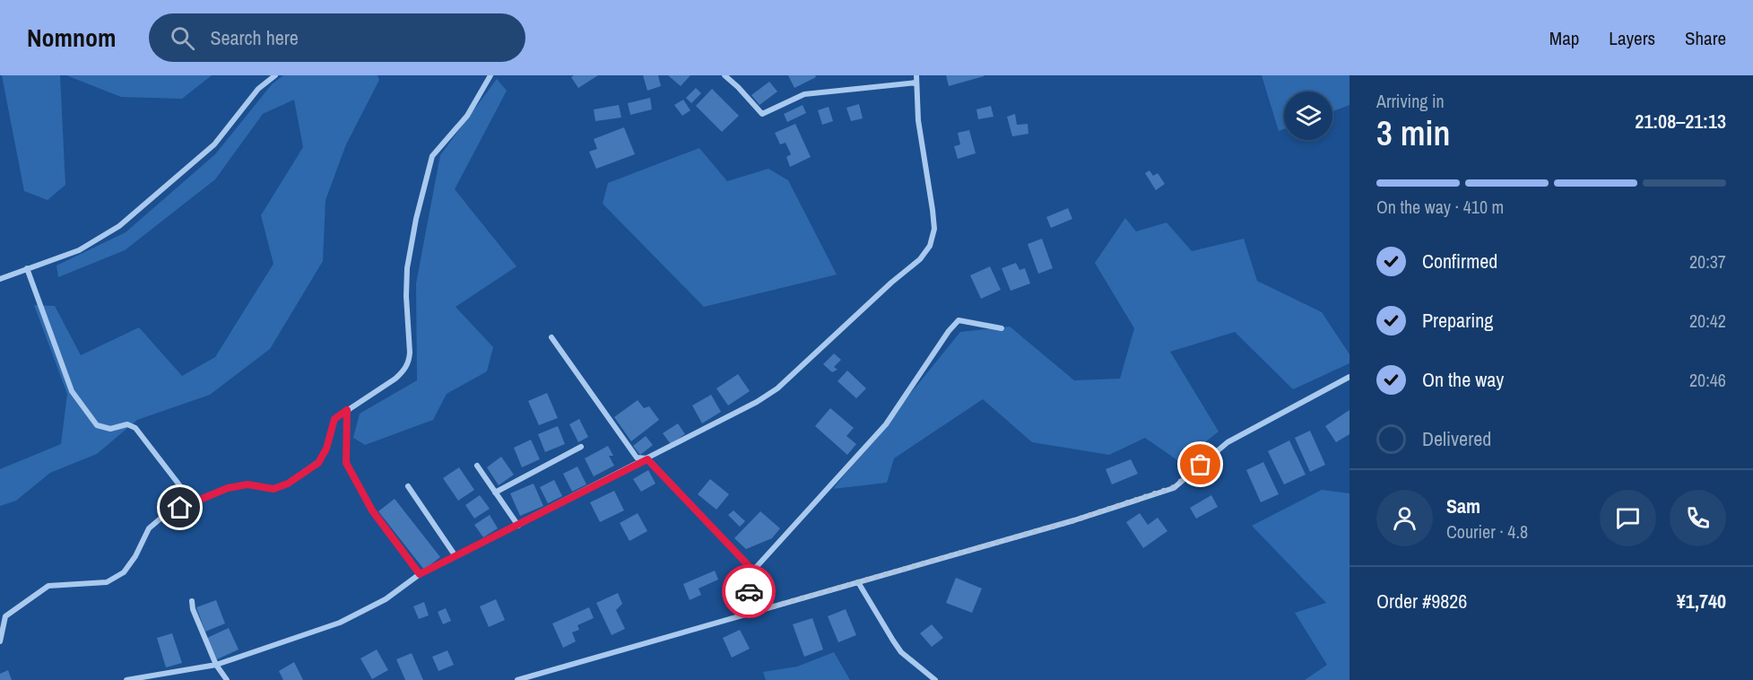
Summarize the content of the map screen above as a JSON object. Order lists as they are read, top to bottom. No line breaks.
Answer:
{"page":{"header":"Nomnom","search":"Search here","nav":["Map","Layers","Share"],"heading":["3 min","Arriving in","21:08–21:13"],"panel":["Sam","Courier · 4.8","Order #9826","¥1,740"],"bar":"On the way · 410 m","list":[["Confirmed","20:37"],["Preparing","20:42"],["On the way","20:46"],"Delivered"]}}
